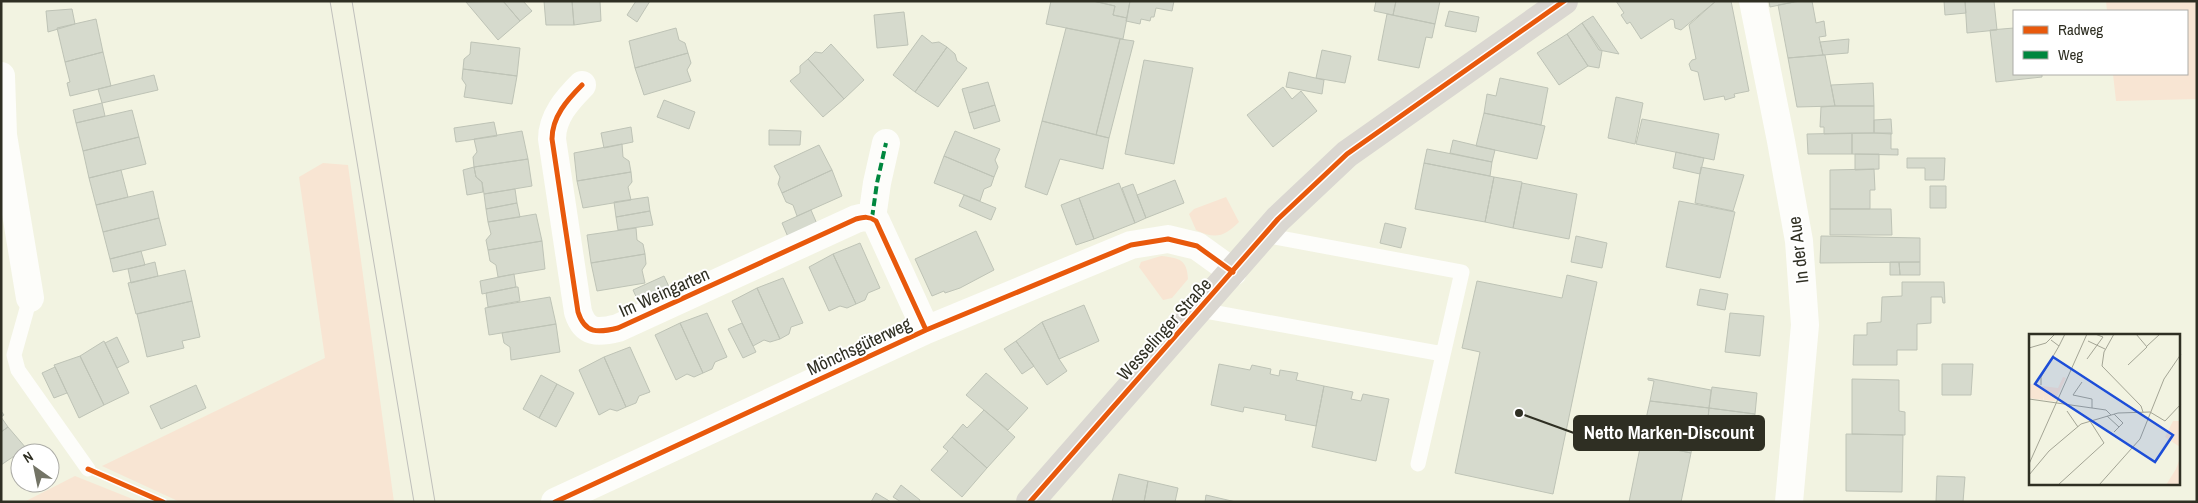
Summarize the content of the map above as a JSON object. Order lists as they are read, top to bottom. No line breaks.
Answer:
{"streets":{"street":["In der Aue","Im Weingarten","Wesselinger Straße","Mönchsgüterweg"]},"crossings":[["Wesselinger Straße","Mönchsgüterweg"]],"places":["Netto Marken-Discount"],"legend":["Radweg","Weg"],"north":"top left"}
